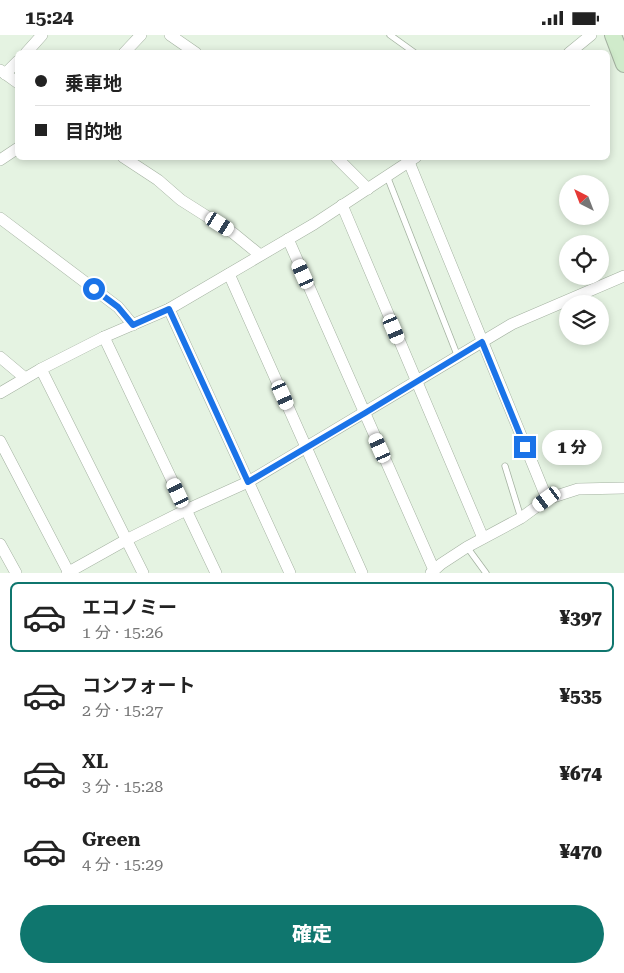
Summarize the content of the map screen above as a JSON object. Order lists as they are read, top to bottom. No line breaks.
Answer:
{"north":"top left","page":{"status":"15:24","banner":["乗車地","目的地"],"bubble":"1 分","list":[{"name":"エコノミー","note":"1 分 · 15:26","value":"¥397"},{"name":"コンフォート","note":"2 分 · 15:27","value":"¥535"},{"name":"XL","note":"3 分 · 15:28","value":"¥674"},{"name":"Green","note":"4 分 · 15:29","value":"¥470"}],"buttons":"確定"}}
